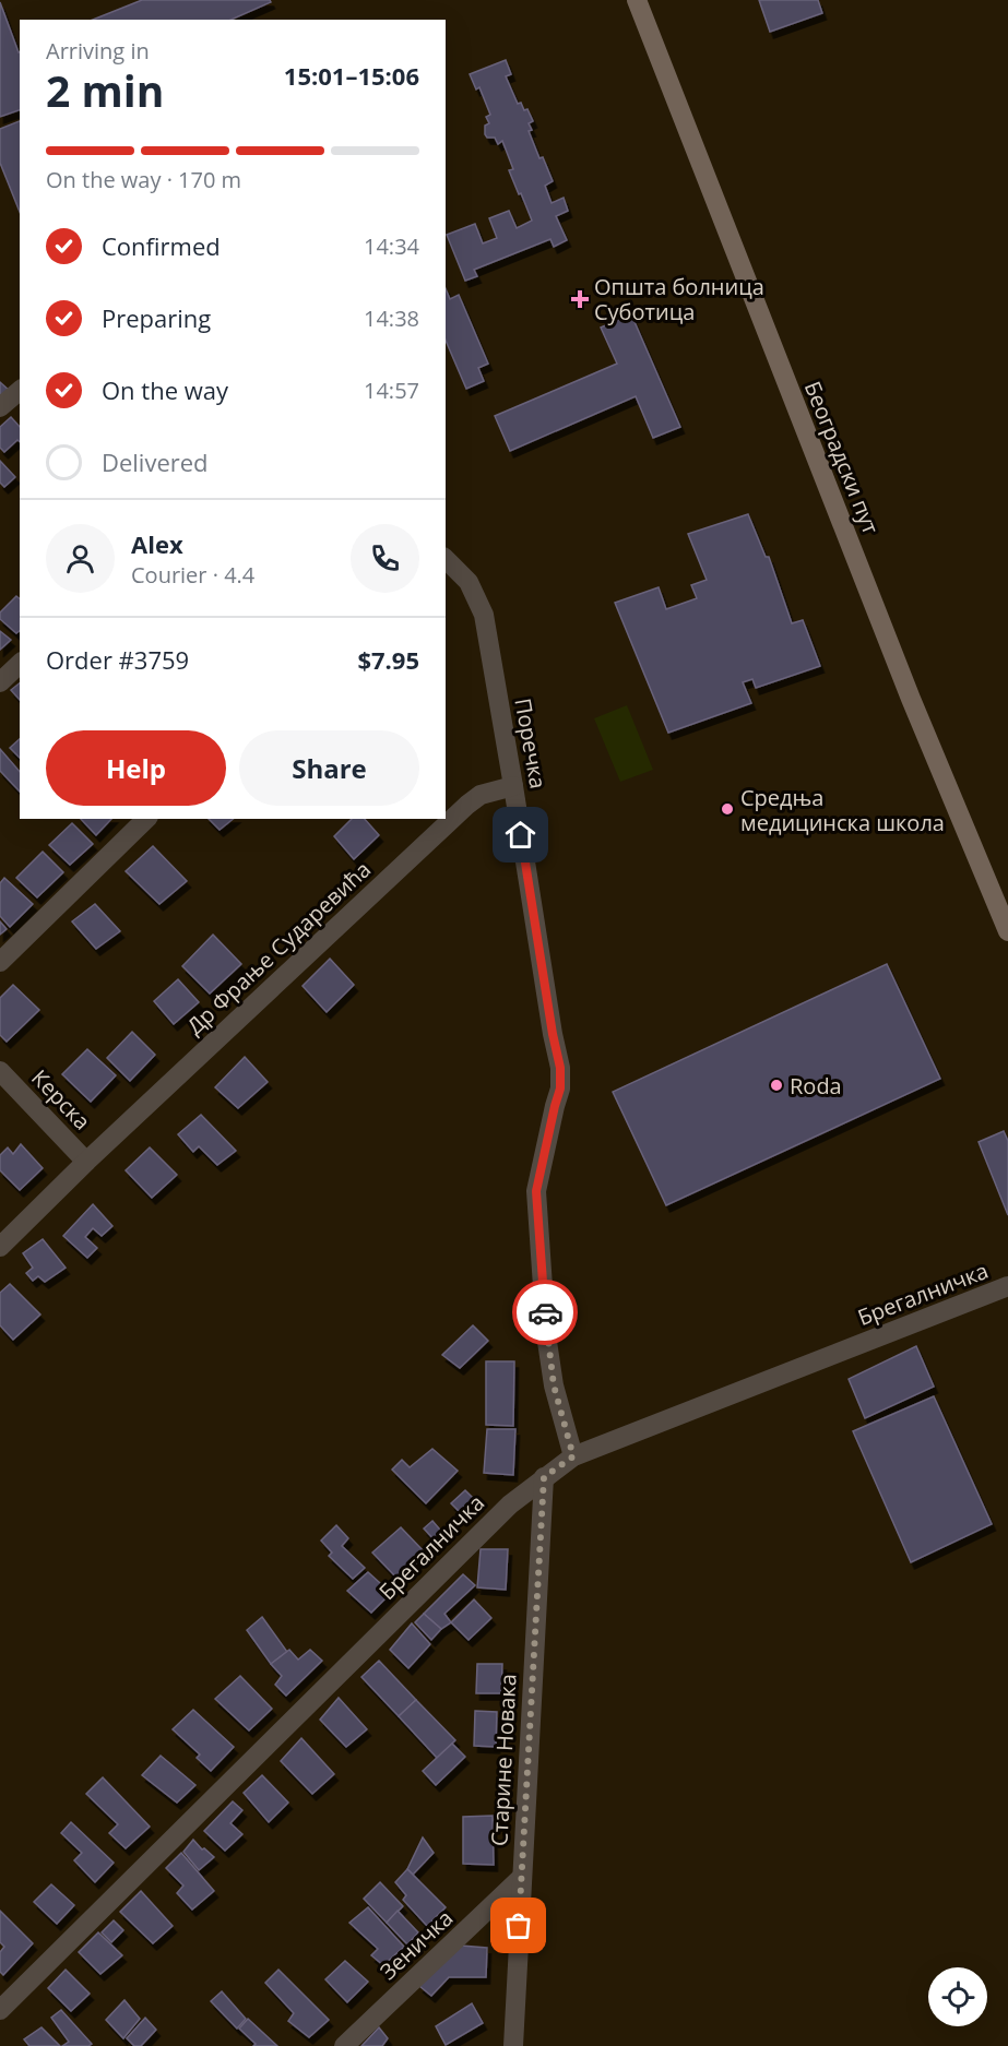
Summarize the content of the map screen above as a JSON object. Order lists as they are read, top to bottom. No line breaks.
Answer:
{"streets":{"main road":["Београдски пут"],"street":["Поречка","Др Фрање Сударевића","Керска","Брегалничка","Старине Новака","Зеничка"]},"crossings":[["Поречка","Др Фрање Сударевића"],["Поречка","Брегалничка"],["Др Фрање Сударевића","Керска"],["Брегалничка","Старине Новака"],["Старине Новака","Зеничка"]],"places":{"health":["Општа болница Суботица"],"other":["Средња медицинска школа","Roda"]},"page":{"heading":["2 min","Arriving in","15:01–15:06"],"panel":["Alex","Courier · 4.4","Order #3759","$7.95"],"bar":"On the way · 170 m","list":[["Confirmed","14:34"],["Preparing","14:38"],["On the way","14:57"],"Delivered"],"buttons":["Help","Share"]}}
